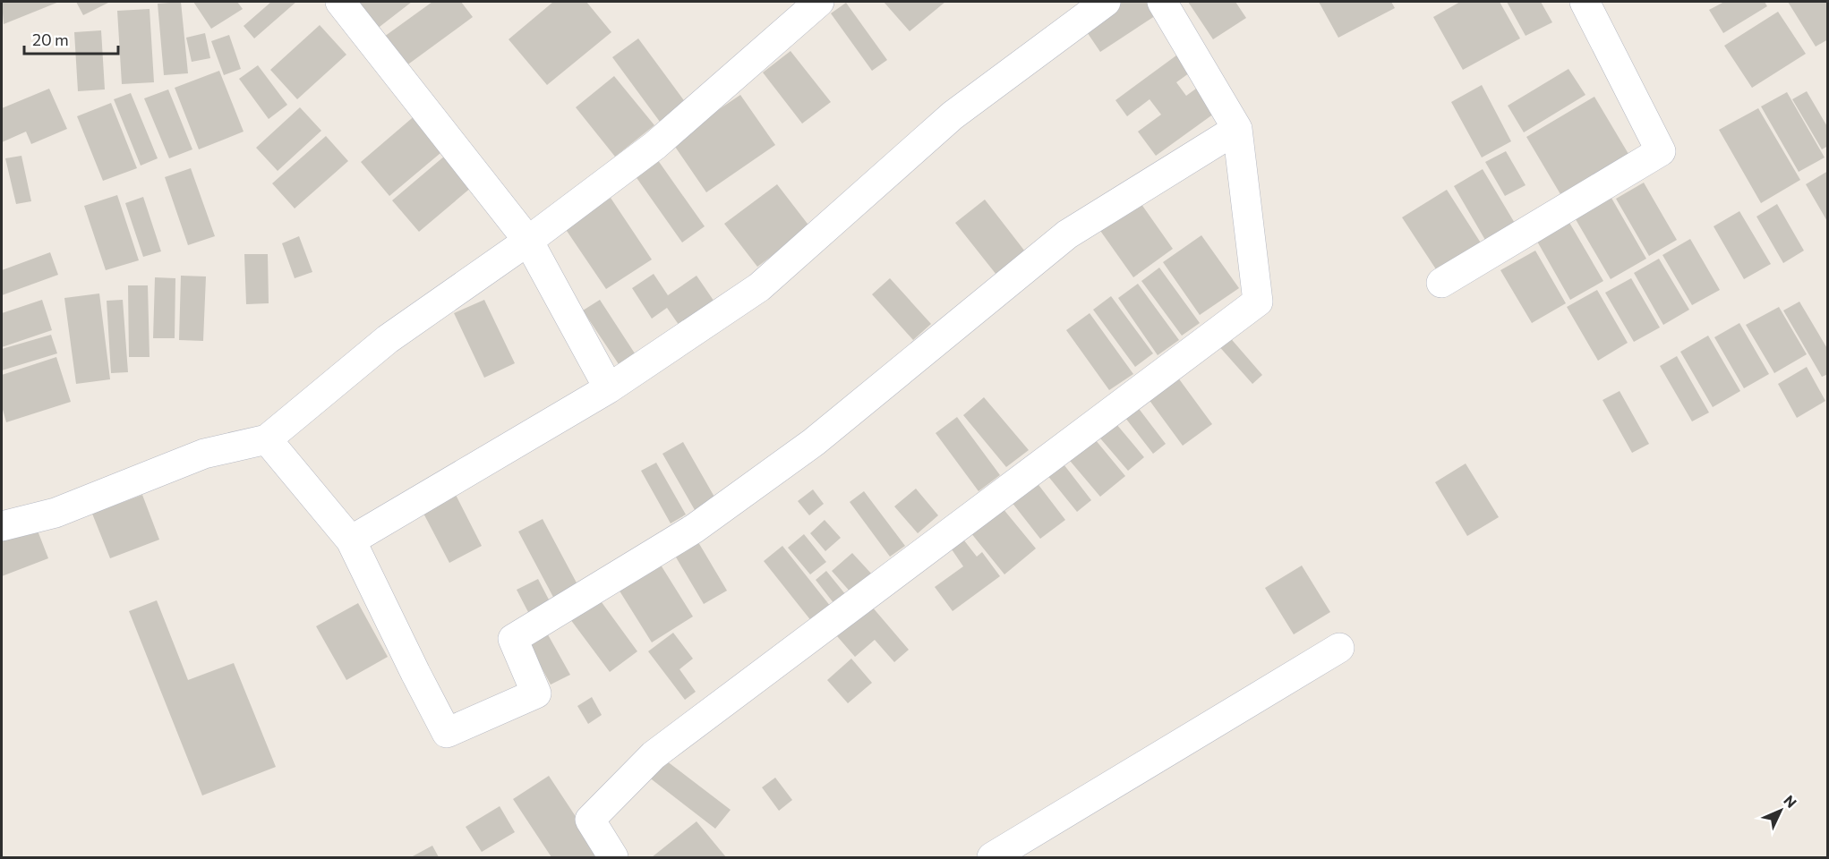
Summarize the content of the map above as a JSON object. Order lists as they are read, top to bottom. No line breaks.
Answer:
{"scale_bar":"20 m","north":"top right"}
